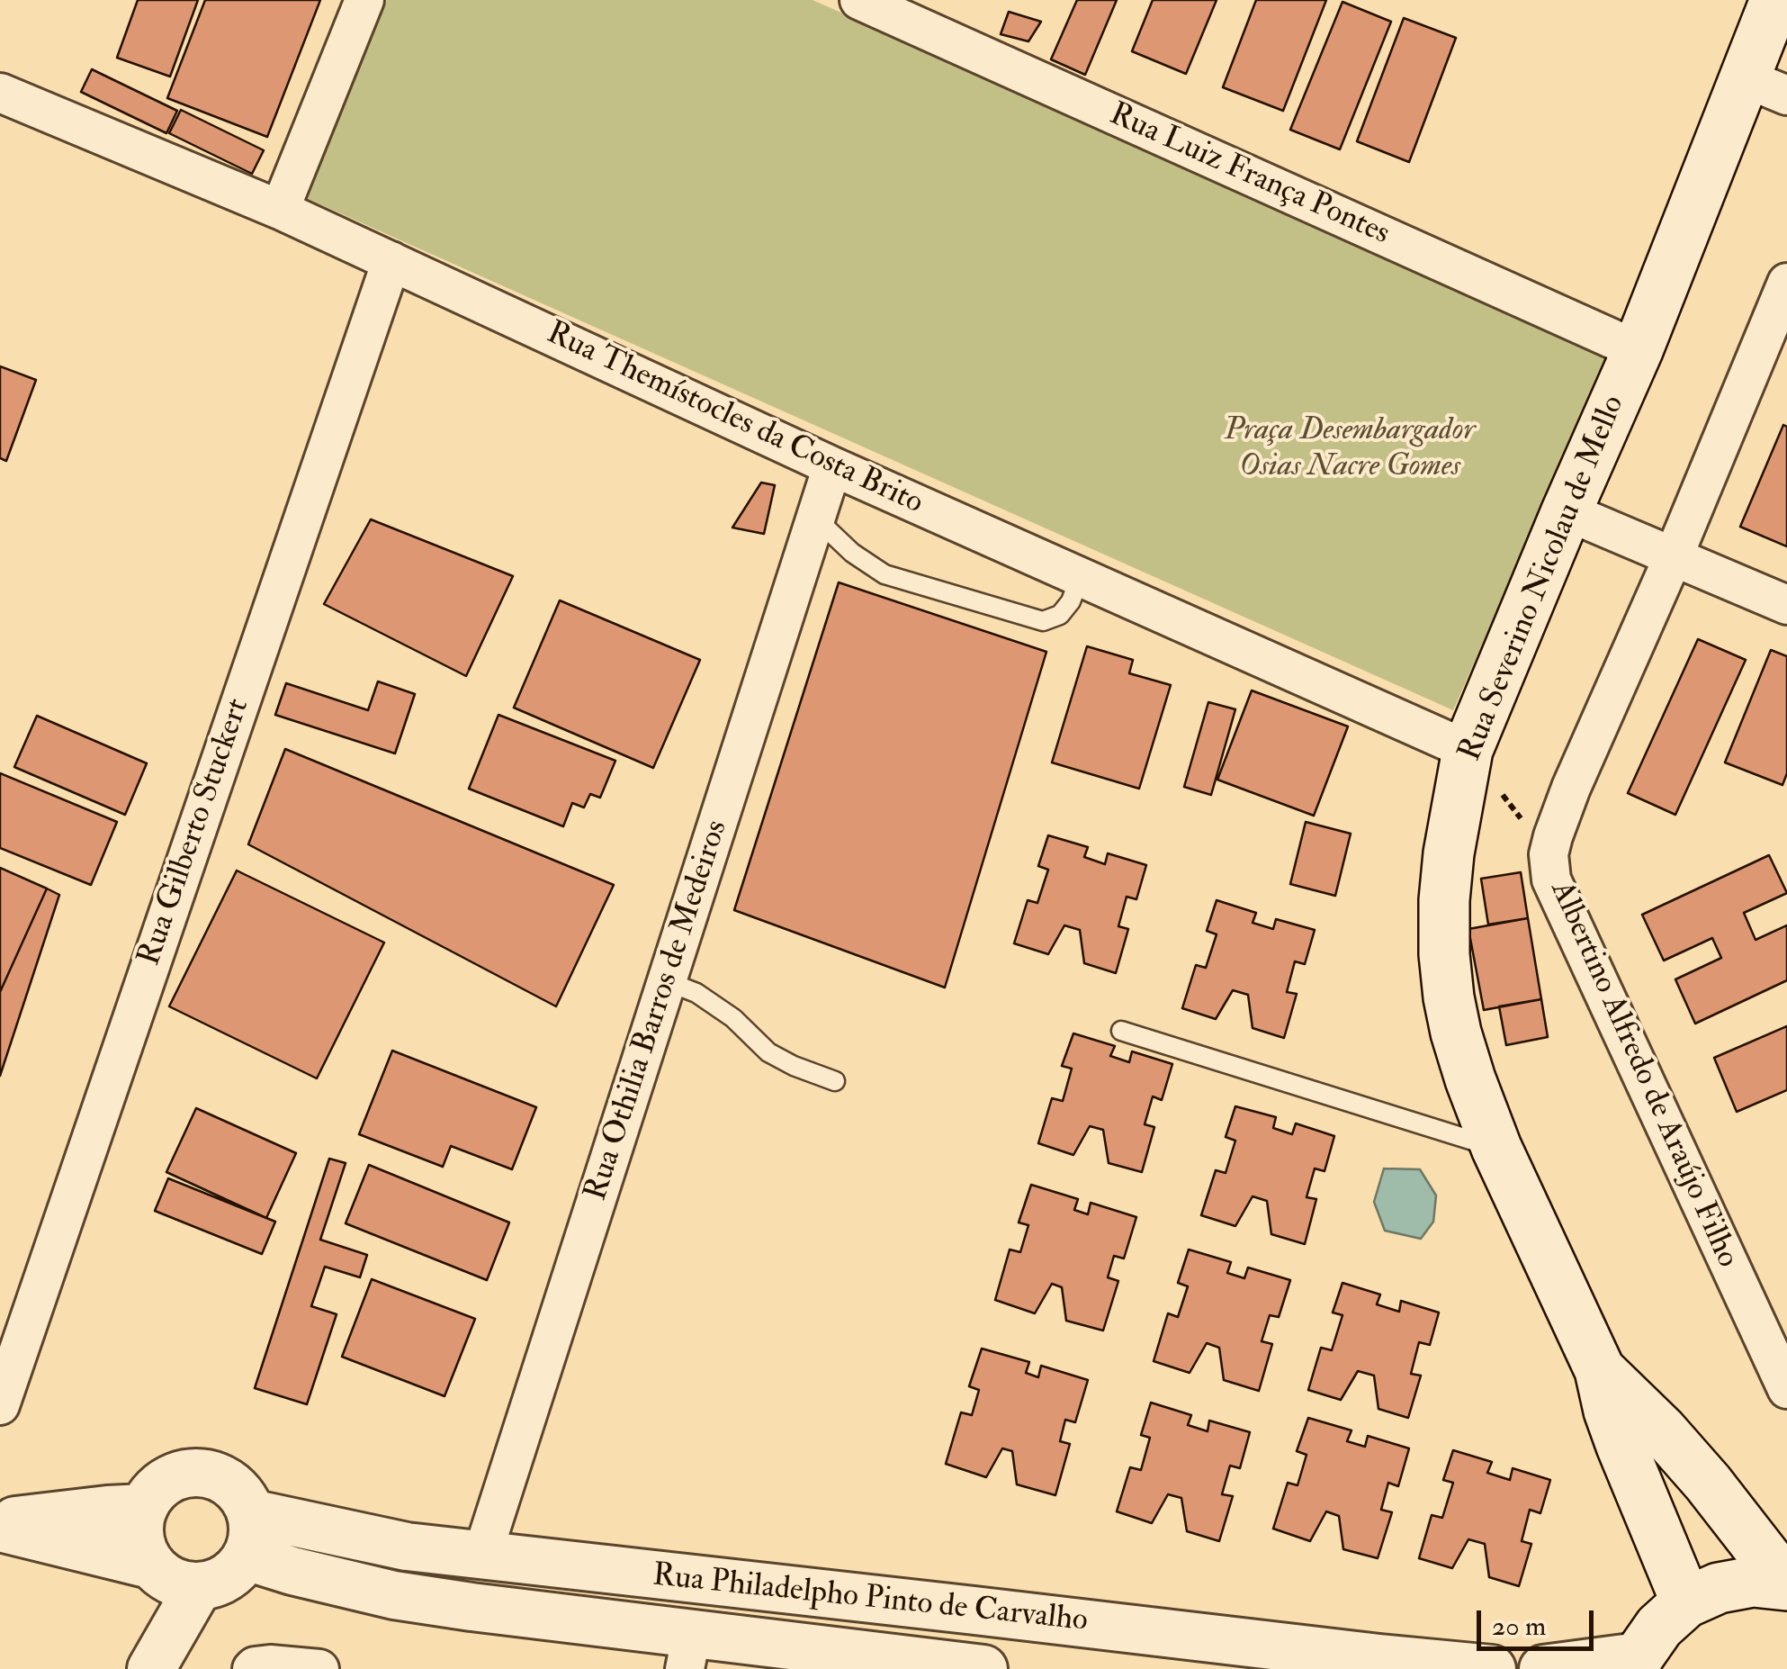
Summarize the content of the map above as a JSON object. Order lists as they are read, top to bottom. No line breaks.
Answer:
{"streets":{"main road":["Rua Severino Nicolau de Mello"],"street":["Rua Luiz França Pontes","Rua Themístocles da Costa Brito","Rua Gilberto Stuckert","Rua Othilia Barros de Medeiros","Albertino Alfredo de Araújo Filho","Rua Philadelpho Pinto de Carvalho"]},"crossings":[["Rua Luiz França Pontes","Rua Severino Nicolau de Mello"],["Rua Themístocles da Costa Brito","Rua Severino Nicolau de Mello"],["Rua Themístocles da Costa Brito","Rua Gilberto Stuckert"],["Rua Themístocles da Costa Brito","Rua Othilia Barros de Medeiros"],["Rua Othilia Barros de Medeiros","Rua Philadelpho Pinto de Carvalho"]],"parks":["Praça Desembargador Osias Nacre Gomes"],"scale_bar":"20 m"}
